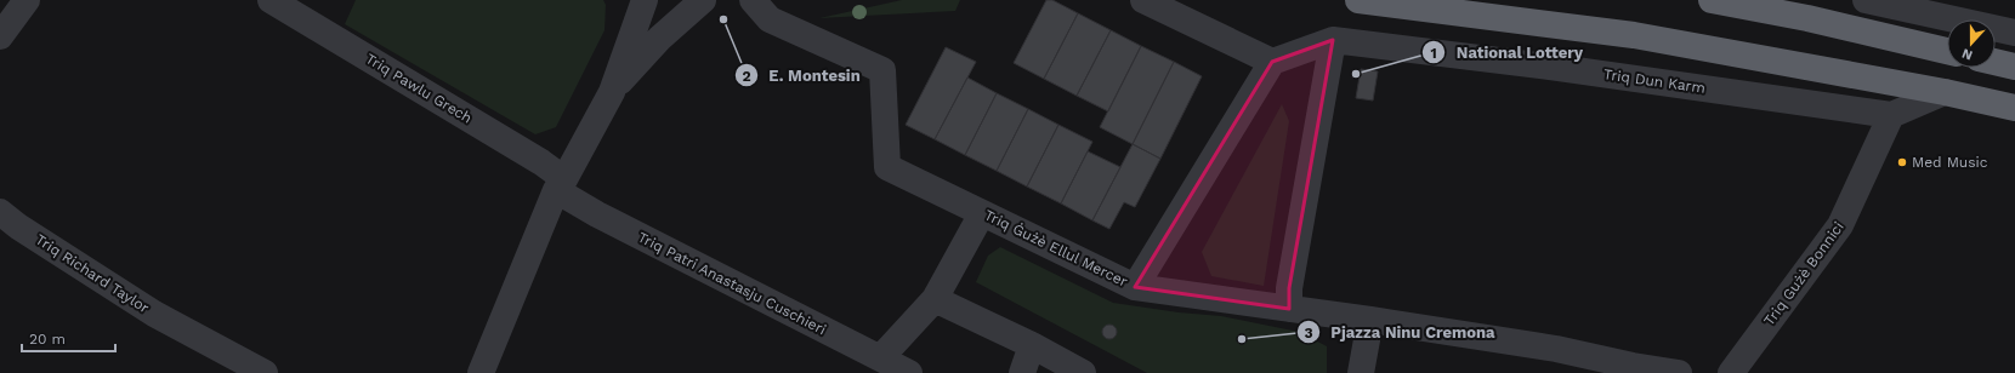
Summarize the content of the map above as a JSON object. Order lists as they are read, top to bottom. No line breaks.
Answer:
{"streets":{"street":["Triq Dun Karm","Triq Pawlu Grech","Triq Ġużè Ellul Mercer","Triq Richard Taylor","Triq Gużè Bonnici","Triq Patri Anastasju Cuschieri"]},"crossings":[["Triq Dun Karm","Triq Gużè Bonnici"],["Triq Pawlu Grech","Triq Patri Anastasju Cuschieri"]],"places":["E. Montesin","National Lottery","Med Music","Pjazza Ninu Cremona"],"scale_bar":"20 m","north":"bottom"}
